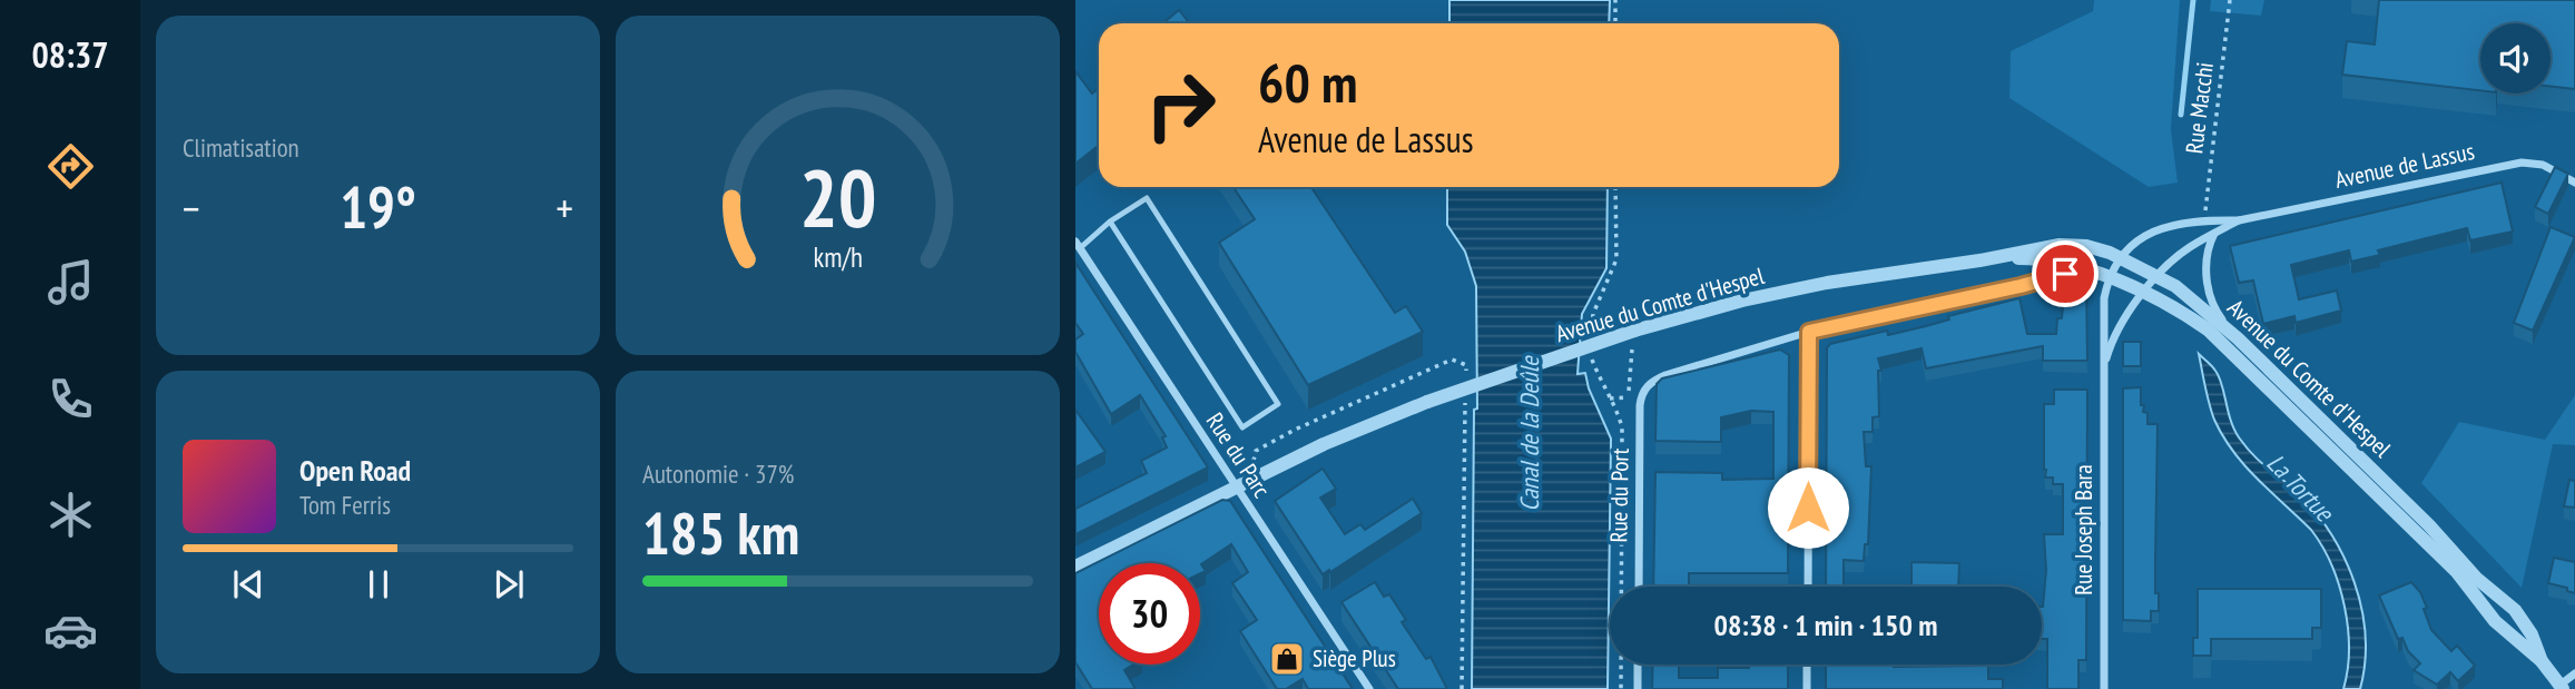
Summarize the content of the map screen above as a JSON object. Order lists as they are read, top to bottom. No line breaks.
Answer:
{"streets":{"street":["Avenue de Lassus","Avenue du Comte d'Hespel","Rue du Parc","Rue du Port","Rue Joseph Bara"],"path":["Rue Macchi"]},"crossings":[["Rue Macchi","Avenue de Lassus"],["Avenue de Lassus","Avenue du Comte d'Hespel"],["Avenue de Lassus","Rue Joseph Bara"],["Avenue du Comte d'Hespel","Rue du Parc"],["Avenue du Comte d'Hespel","Rue Joseph Bara"]],"water":["Canal de la Deûle","La Tortue"],"places":{"shop":["Siège Plus"]},"page":{"tabs":"08:37","tile":["Climatisation",["Autonomie · 37%","185 km"]],"turn":["60 m","Avenue de Lassus"],"heat":["−","19°","+"],"song":["Open Road","Tom Ferris"],"limit":"30","trip":"08:38 · 1 min · 150 m","gauge":["20","km/h"]}}
